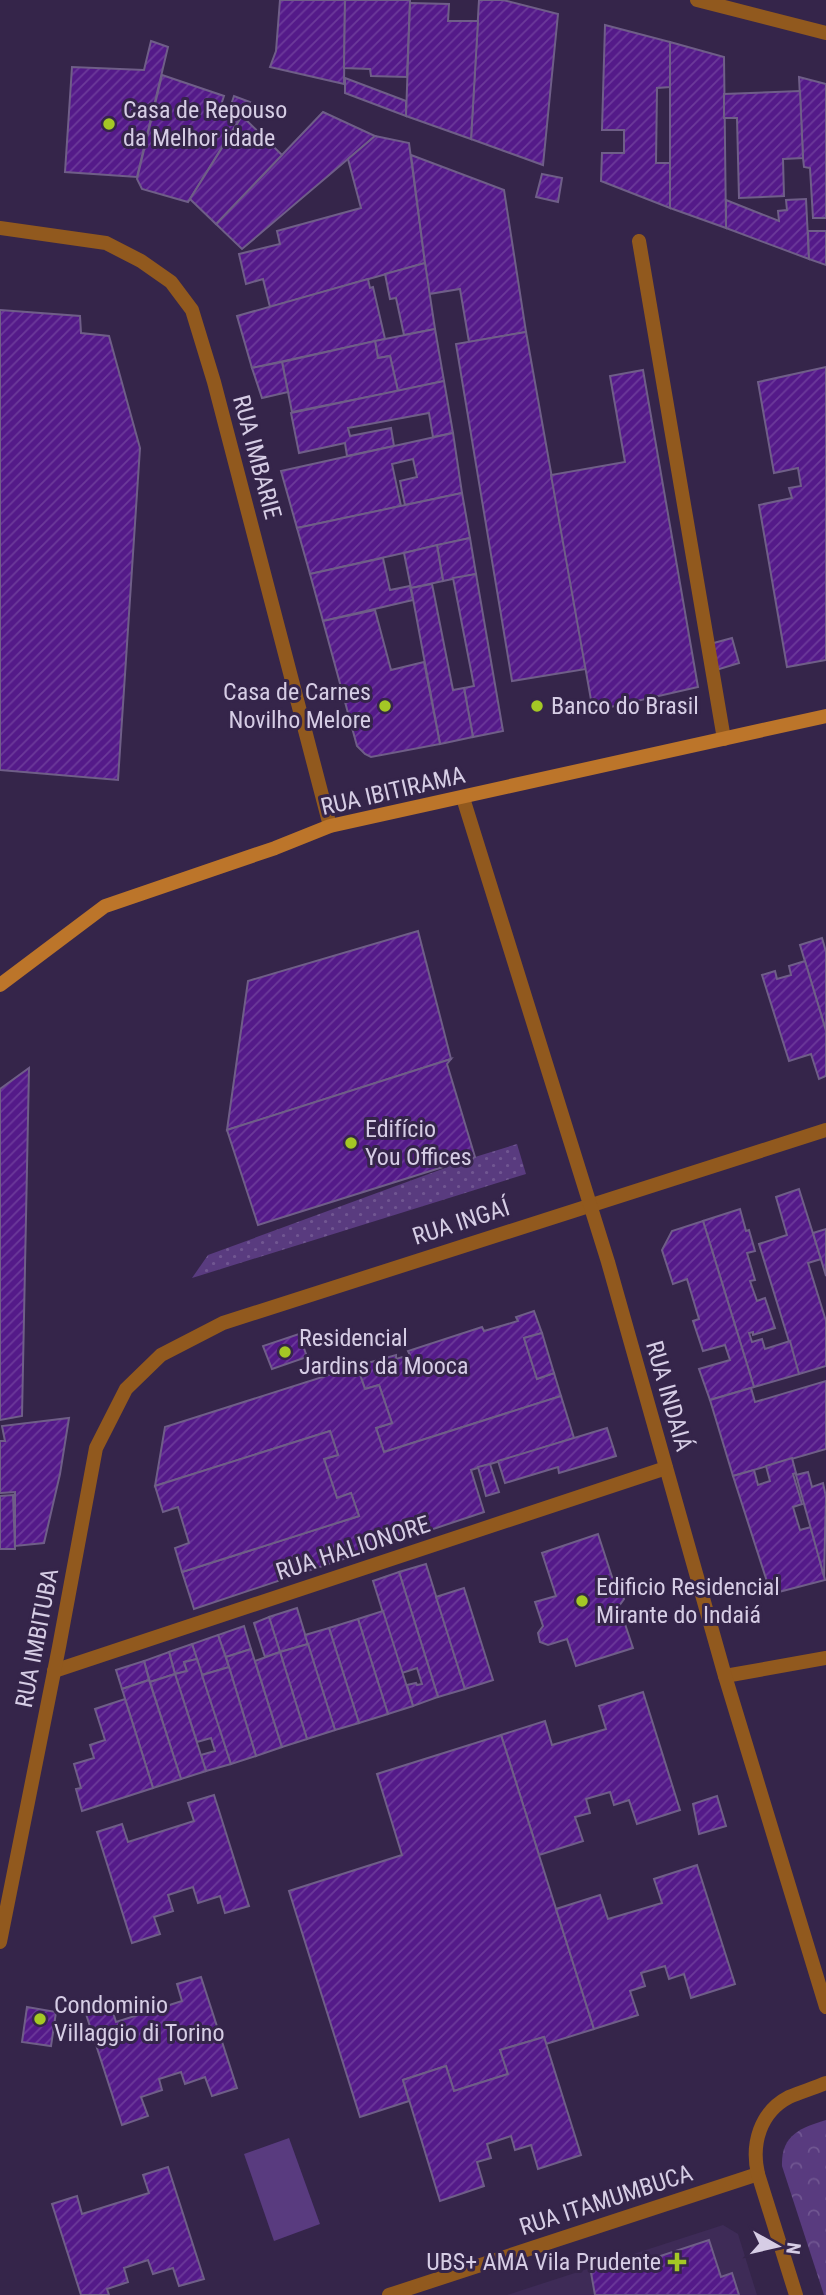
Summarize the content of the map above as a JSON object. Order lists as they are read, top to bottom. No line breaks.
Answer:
{"streets":{"main road":["RUA IBITIRAMA"],"street":["RUA IMBARIE","RUA INGAÍ","RUA INDAIÁ","RUA HALIONORE","RUA IMBITUBA","RUA ITAMUMBUCA"]},"crossings":[["RUA IMBARIE","RUA IBITIRAMA"],["RUA IBITIRAMA","RUA INDAIÁ"],["RUA INGAÍ","RUA INDAIÁ"],["RUA INGAÍ","RUA IMBITUBA"],["RUA INDAIÁ","RUA HALIONORE"],["RUA HALIONORE","RUA IMBITUBA"]],"places":{"other":["Casa de Repouso da Melhor idade","Casa de Carnes Novilho Melore","Banco do Brasil","Edifício You Offices","Residencial Jardins da Mooca","Edificio Residencial Mirante do Indaiá","Condominio Villaggio di Torino"],"health":["UBS+ AMA Vila Prudente"]},"north":"right"}
